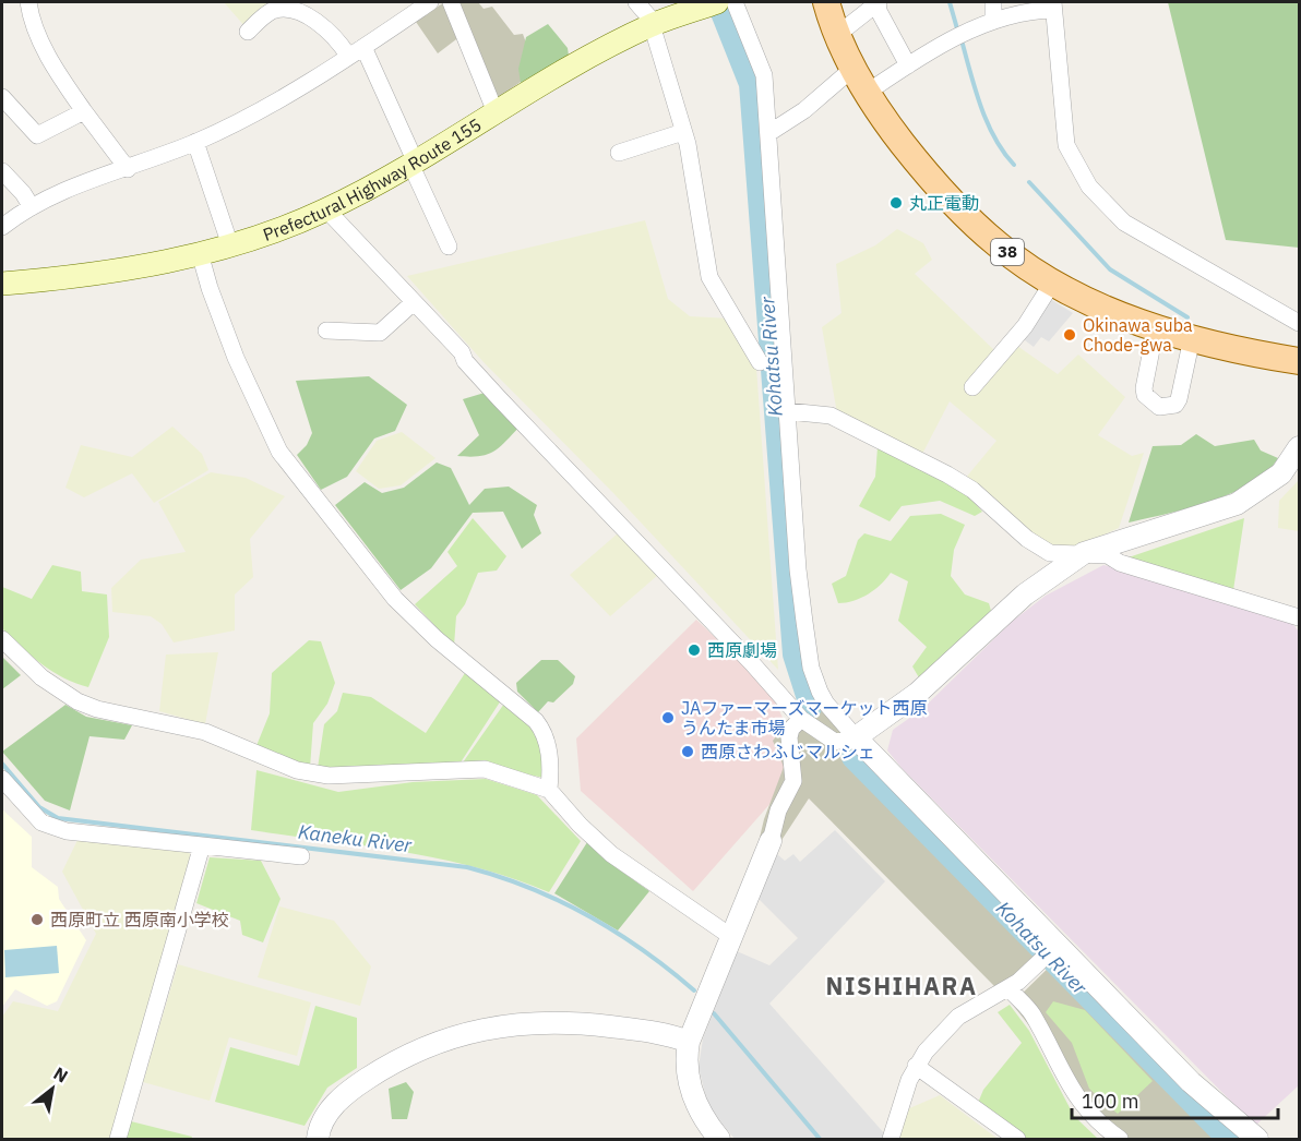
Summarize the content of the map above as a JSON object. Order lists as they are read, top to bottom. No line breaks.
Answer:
{"streets":{"main road":["Prefectural Highway Route 155","38"]},"districts":["NISHIHARA"],"water":["Kohatsu River","Kaneku River"],"places":["丸正電動","Okinawa suba Chode-gwa","西原劇場","JAファーマーズマーケット西原 うんたま市場","西原さわふじマルシェ","西原町立 西原南小学校"],"scale_bar":"100 m","north":"top right"}
